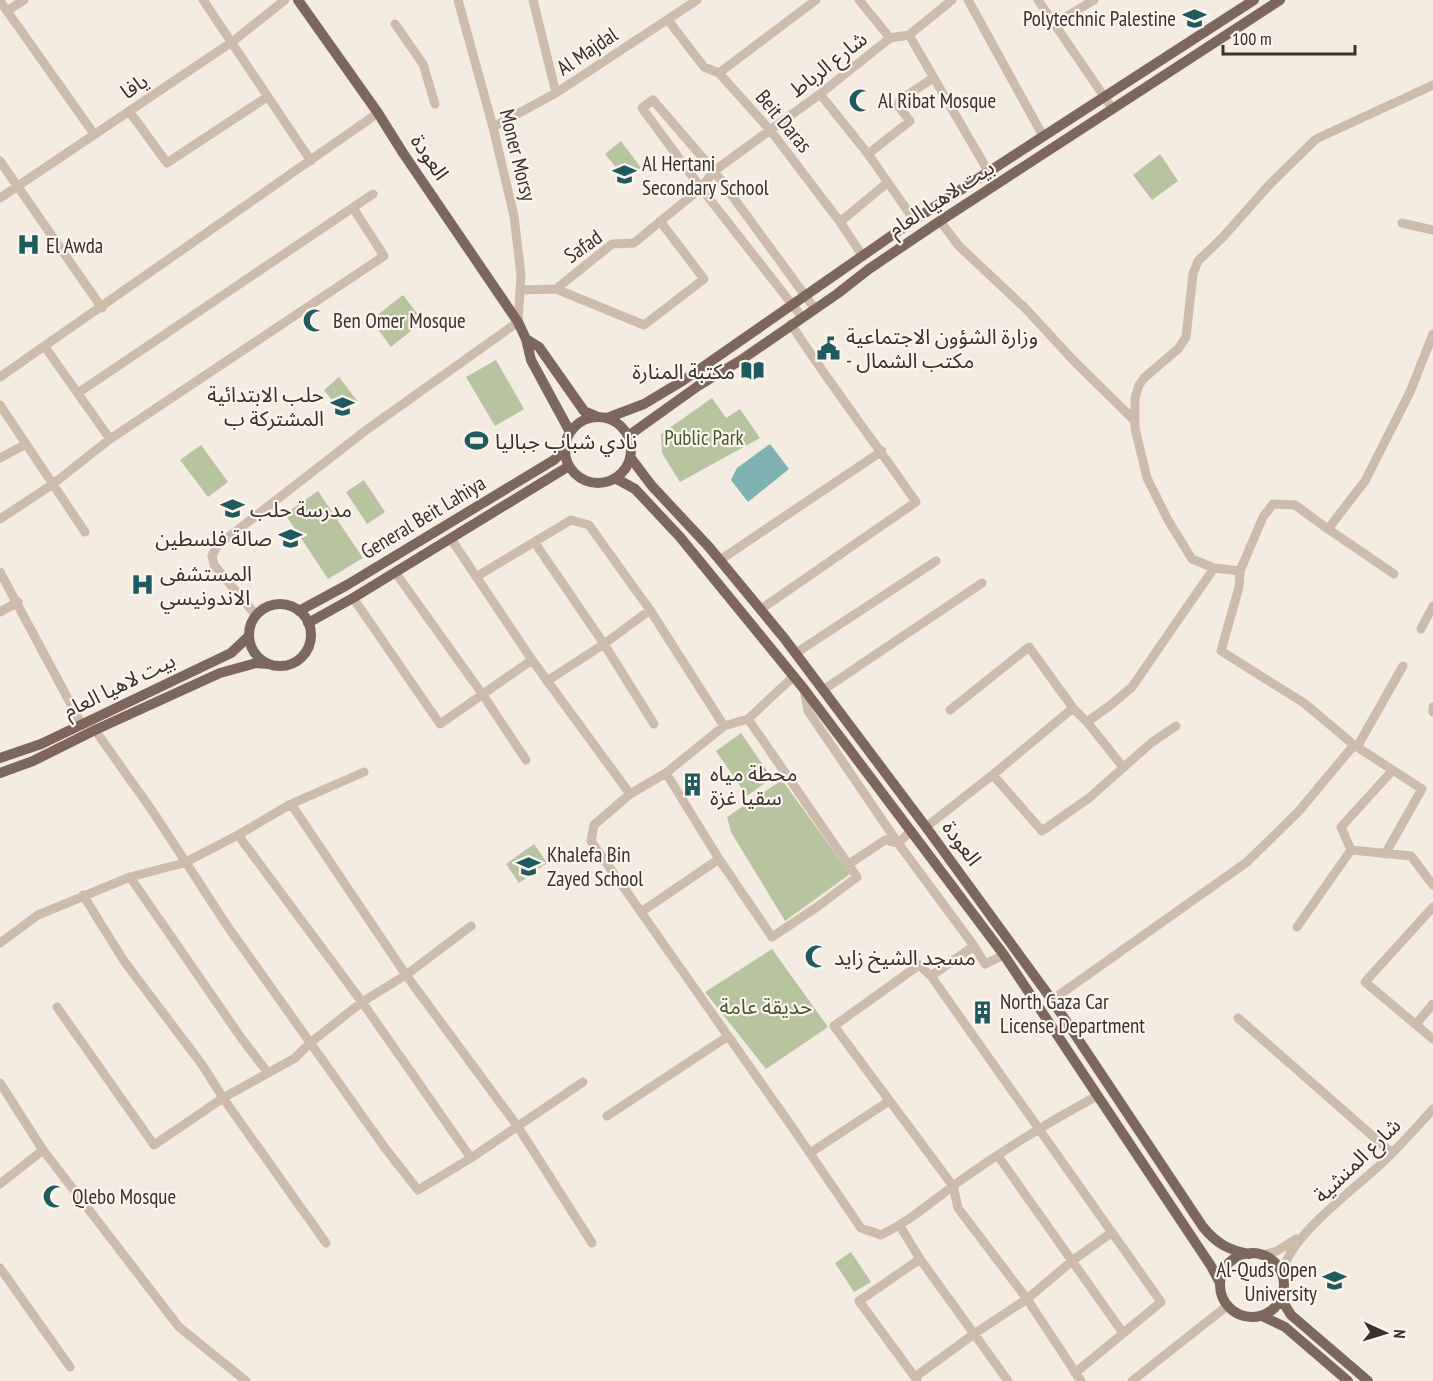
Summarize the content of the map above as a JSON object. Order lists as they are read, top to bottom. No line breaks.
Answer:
{"streets":{"main road":["العودة","بيت لاهيا العام","General Beit Lahiya"],"street":["Al Majdal","شارع الرباط","يافا","Beit Daras","Moner Morsy","Safad","شارع المنشية"]},"crossings":[["Al Majdal","Beit Daras"],["Al Majdal","Moner Morsy"],["شارع الرباط","Beit Daras"],["شارع الرباط","Safad"],["Beit Daras","بيت لاهيا العام"],["Moner Morsy","العودة"],["Moner Morsy","Safad"],["العودة","بيت لاهيا العام"],["العودة","General Beit Lahiya"],["العودة","شارع المنشية"],["بيت لاهيا العام","General Beit Lahiya"]],"parks":["Public Park","حديقة عامة"],"places":{"school or university":["Polytechnic Palestine","Al Hertani Secondary School","حلب الابتدائية المشتركة ب","مدرسة حلب","صالة فلسطين","Khalefa Bin Zayed School","Al-Quds Open University"],"mosque":["Al Ribat Mosque","Ben Omer Mosque","مسجد الشيخ زايد","Qlebo Mosque"],"hospital":["El Awda","المستشفى الاندونيسي"],"public building":["وزارة الشؤون الاجتماعية - مكتب الشمال"],"library":["مكتبة المنارة"],"sports":["نادي شباب جباليا"],"building":["محطة مياه سقيا غزة","North Gaza Car License Department"]},"scale_bar":"100 m","north":"right"}
